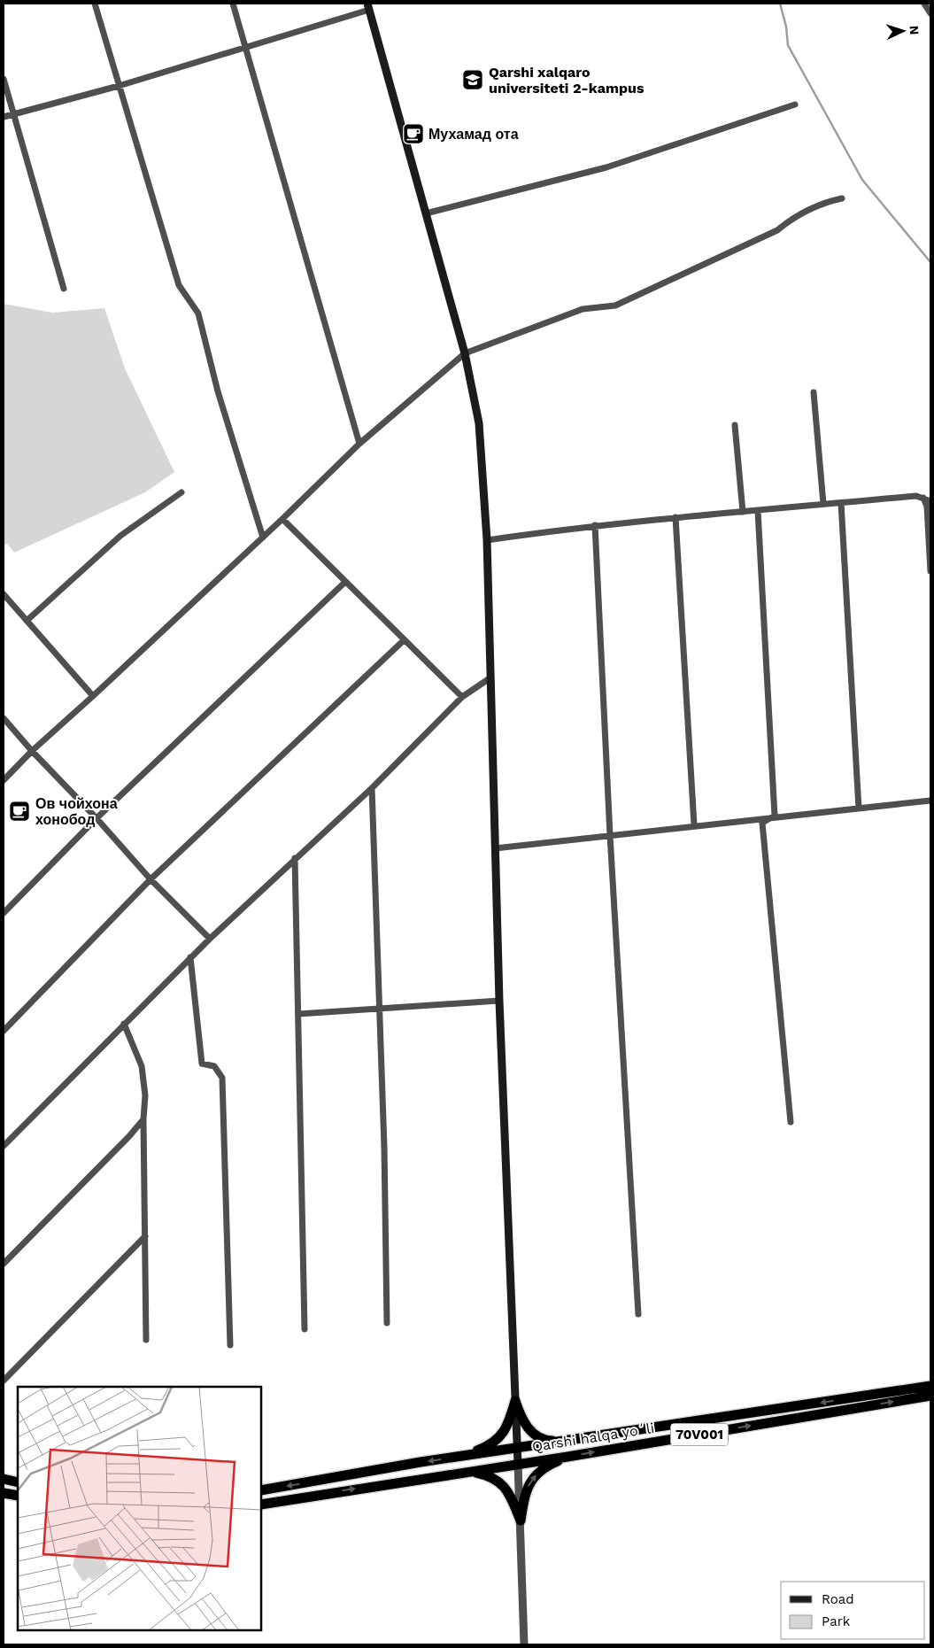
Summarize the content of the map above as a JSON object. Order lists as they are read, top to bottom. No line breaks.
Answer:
{"streets":{"highway":["70V001","Qarshi halqa yoʻli"]},"places":{"school or university":["Qarshi xalqaro universiteti 2-kampus"],"cafe":["Мухамад ота","Ов чойхона хонобод"]},"legend":["Road","Park"],"north":"right"}
